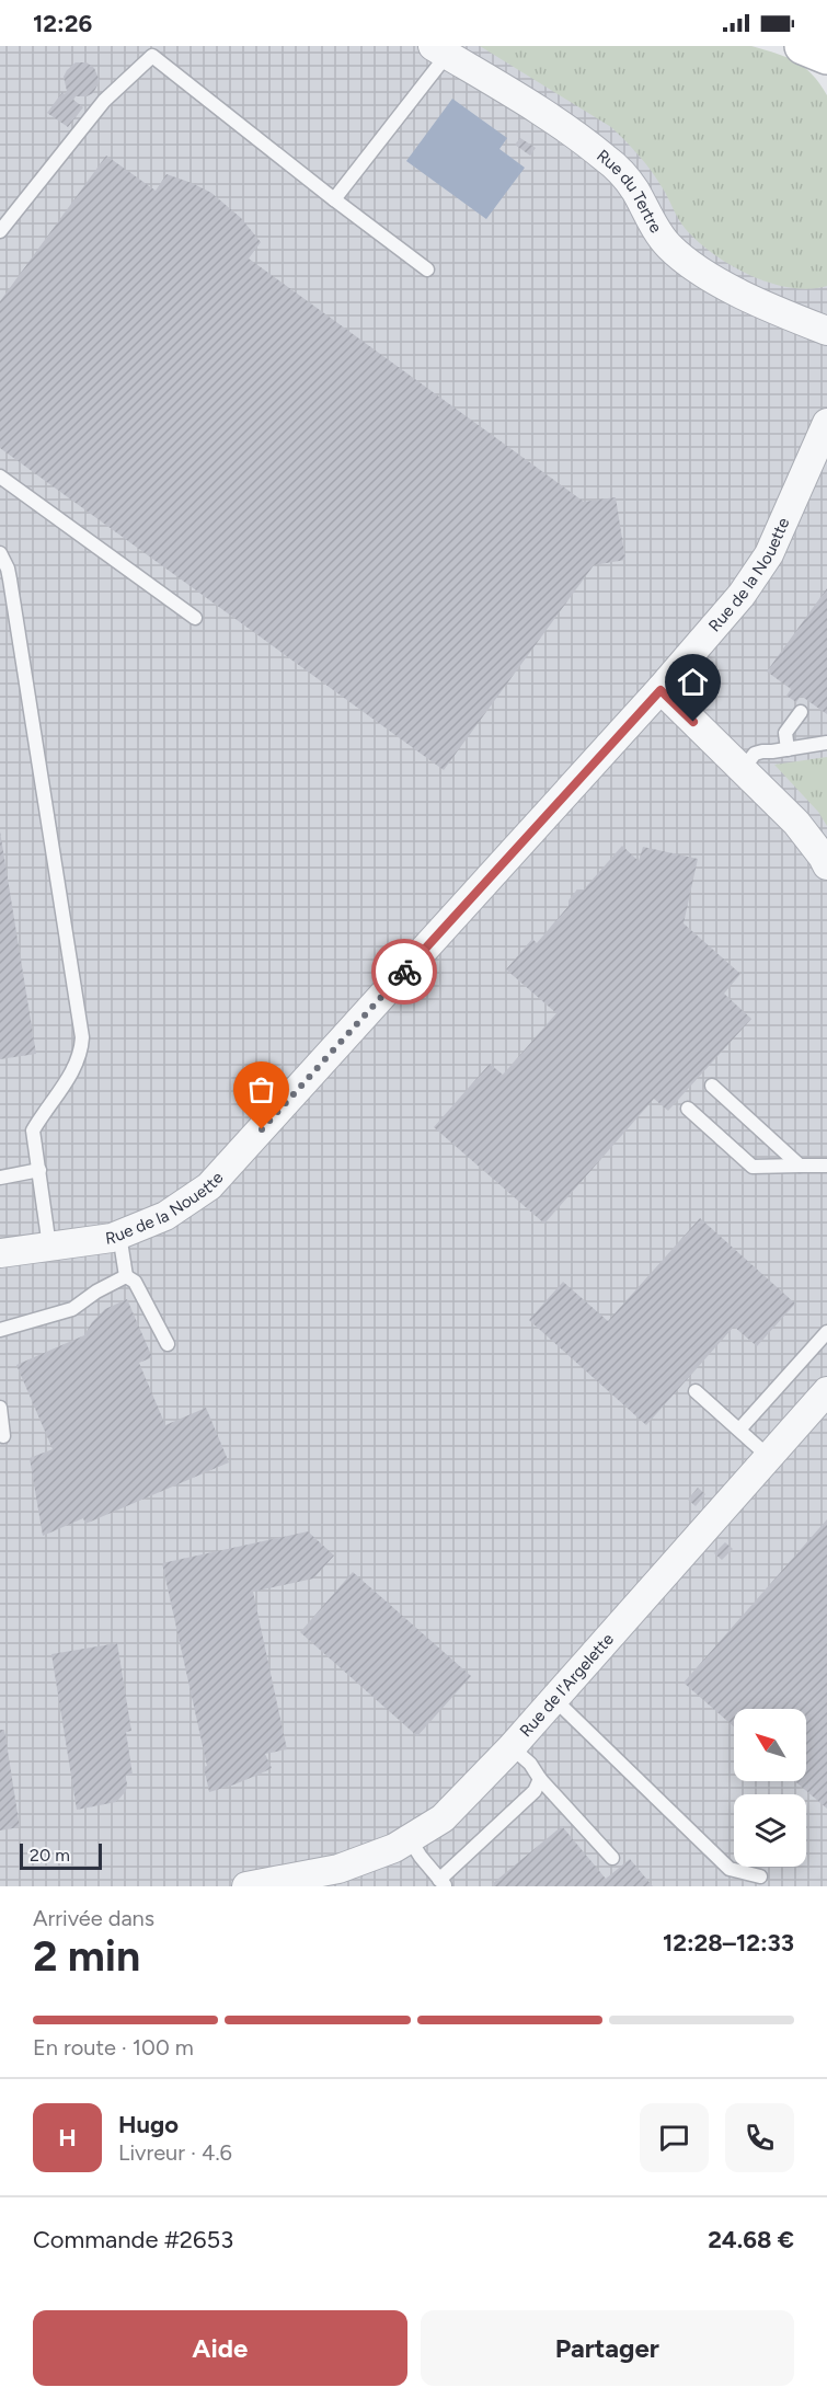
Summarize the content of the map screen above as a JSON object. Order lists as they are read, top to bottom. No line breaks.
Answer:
{"streets":{"street":["Rue du Tertre","Rue de la Nouette","Rue de l'Argelette"]},"scale_bar":"20 m","north":"top left","page":{"status":"12:26","scale":"20 m","heading":["2 min","Arrivée dans","12:28–12:33"],"panel":["Hugo","Livreur · 4.6","Commande #2653","24.68 €"],"bar":"En route · 100 m","round":"H","buttons":["Aide","Partager"]}}
